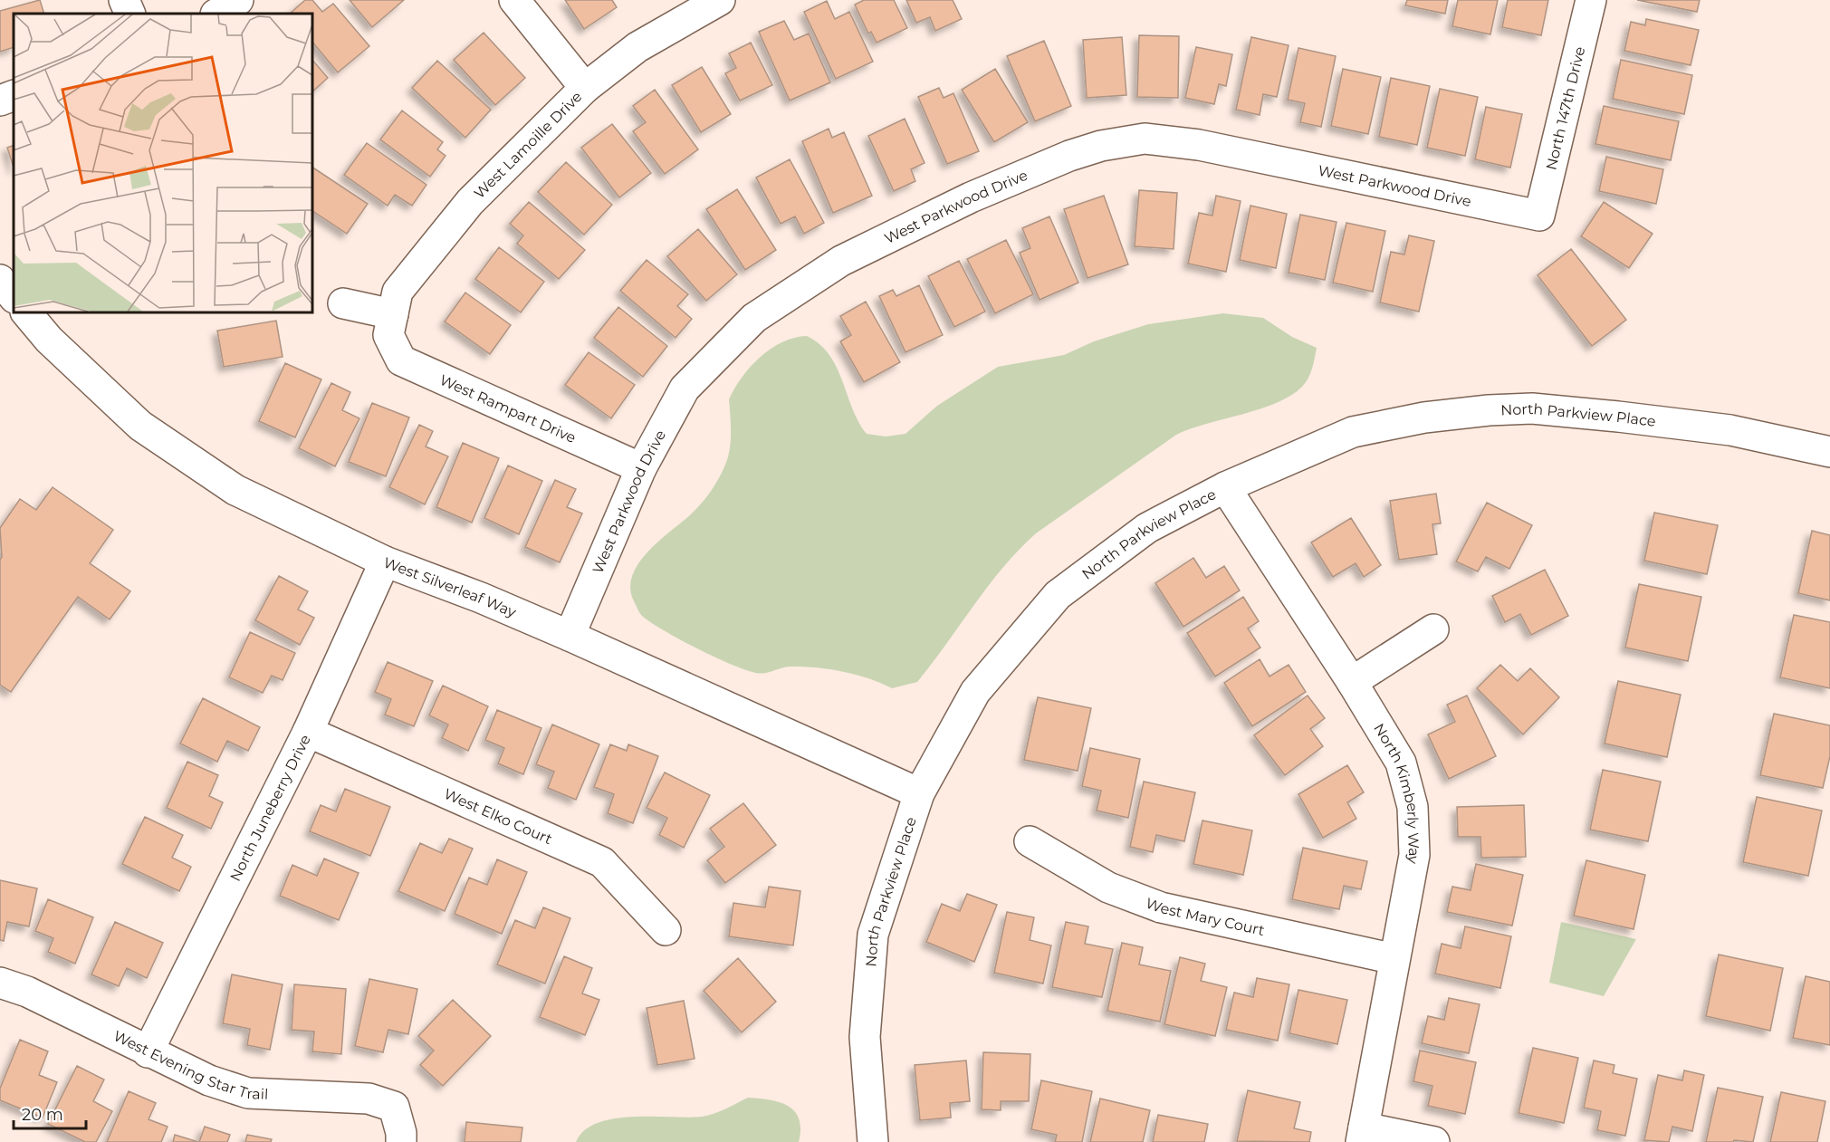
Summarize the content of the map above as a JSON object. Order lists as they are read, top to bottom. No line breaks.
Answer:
{"streets":{"street":["North 147th Drive","West Lamoille Drive","West Parkwood Drive","West Rampart Drive","North Parkview Place","West Silverleaf Way","North Kimberly Way","North Juneberry Drive","West Elko Court","West Mary Court","West Evening Star Trail"]},"crossings":[["North 147th Drive","West Parkwood Drive"],["West Lamoille Drive","West Rampart Drive"],["West Parkwood Drive","West Rampart Drive"],["West Parkwood Drive","West Silverleaf Way"],["North Parkview Place","West Silverleaf Way"],["North Parkview Place","North Kimberly Way"],["West Silverleaf Way","North Juneberry Drive"],["North Kimberly Way","West Mary Court"],["North Juneberry Drive","West Elko Court"],["North Juneberry Drive","West Evening Star Trail"]],"scale_bar":"20 m"}
